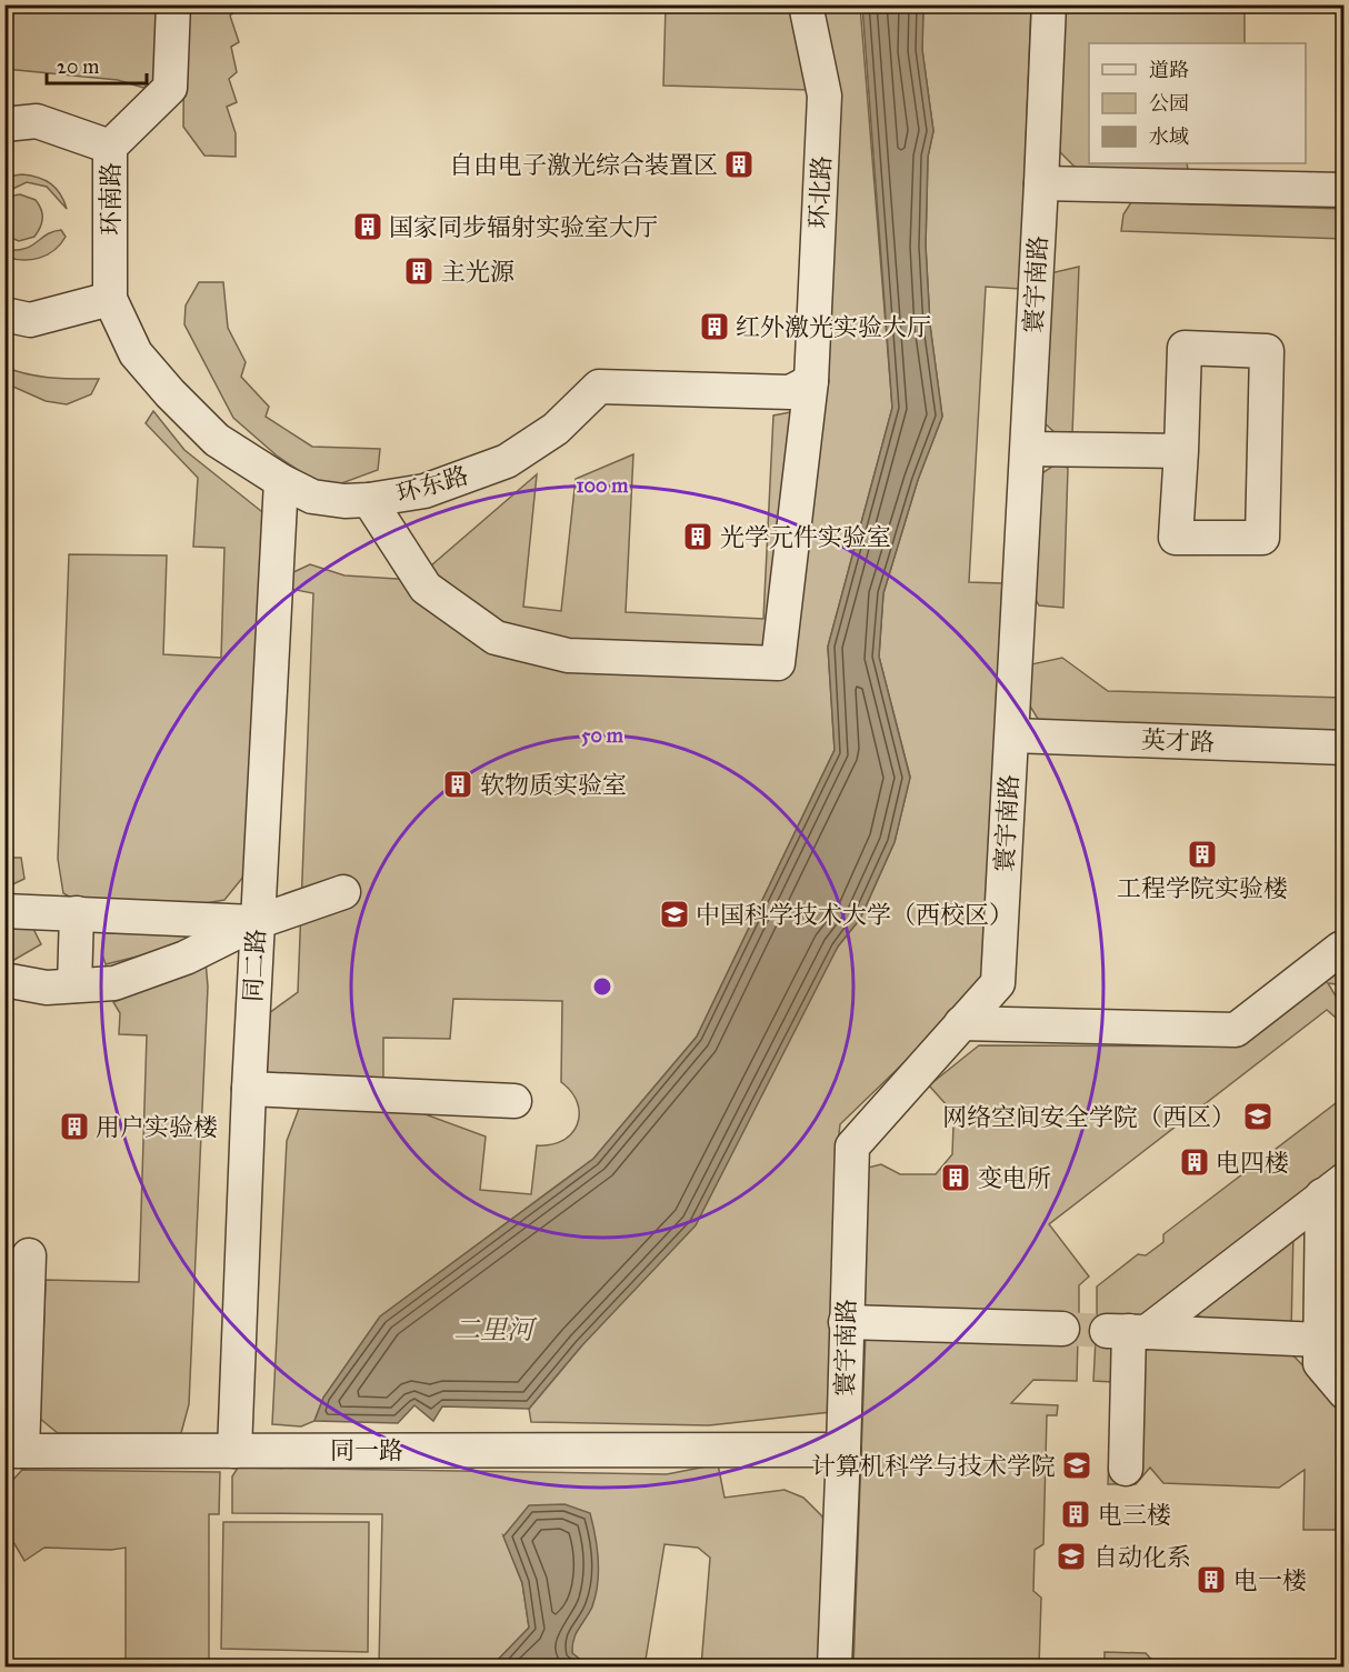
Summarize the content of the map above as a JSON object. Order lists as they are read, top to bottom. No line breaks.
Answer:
{"streets":{"street":["环北路","环南路","寰宇南路","环东路","英才路","同二路","同一路"]},"crossings":[["环北路","环东路"],["环南路","环东路"],["寰宇南路","英才路"],["寰宇南路","同一路"],["环东路","同二路"],["同二路","同一路"]],"water":["二里河"],"places":{"building":["自由电子激光综合装置区","国家同步辐射实验室大厅","主光源","红外激光实验大厅","光学元件实验室","软物质实验室","工程学院实验楼","用户实验楼","电四楼","变电所","电三楼","电一楼"],"school or university":["中国科学技术大学（西校区）","网络空间安全学院（西区）","计算机科学与技术学院","自动化系"]},"legend":["道路","公园","水域"],"scale_bar":"20 m","rings":["100 m","50 m"]}
